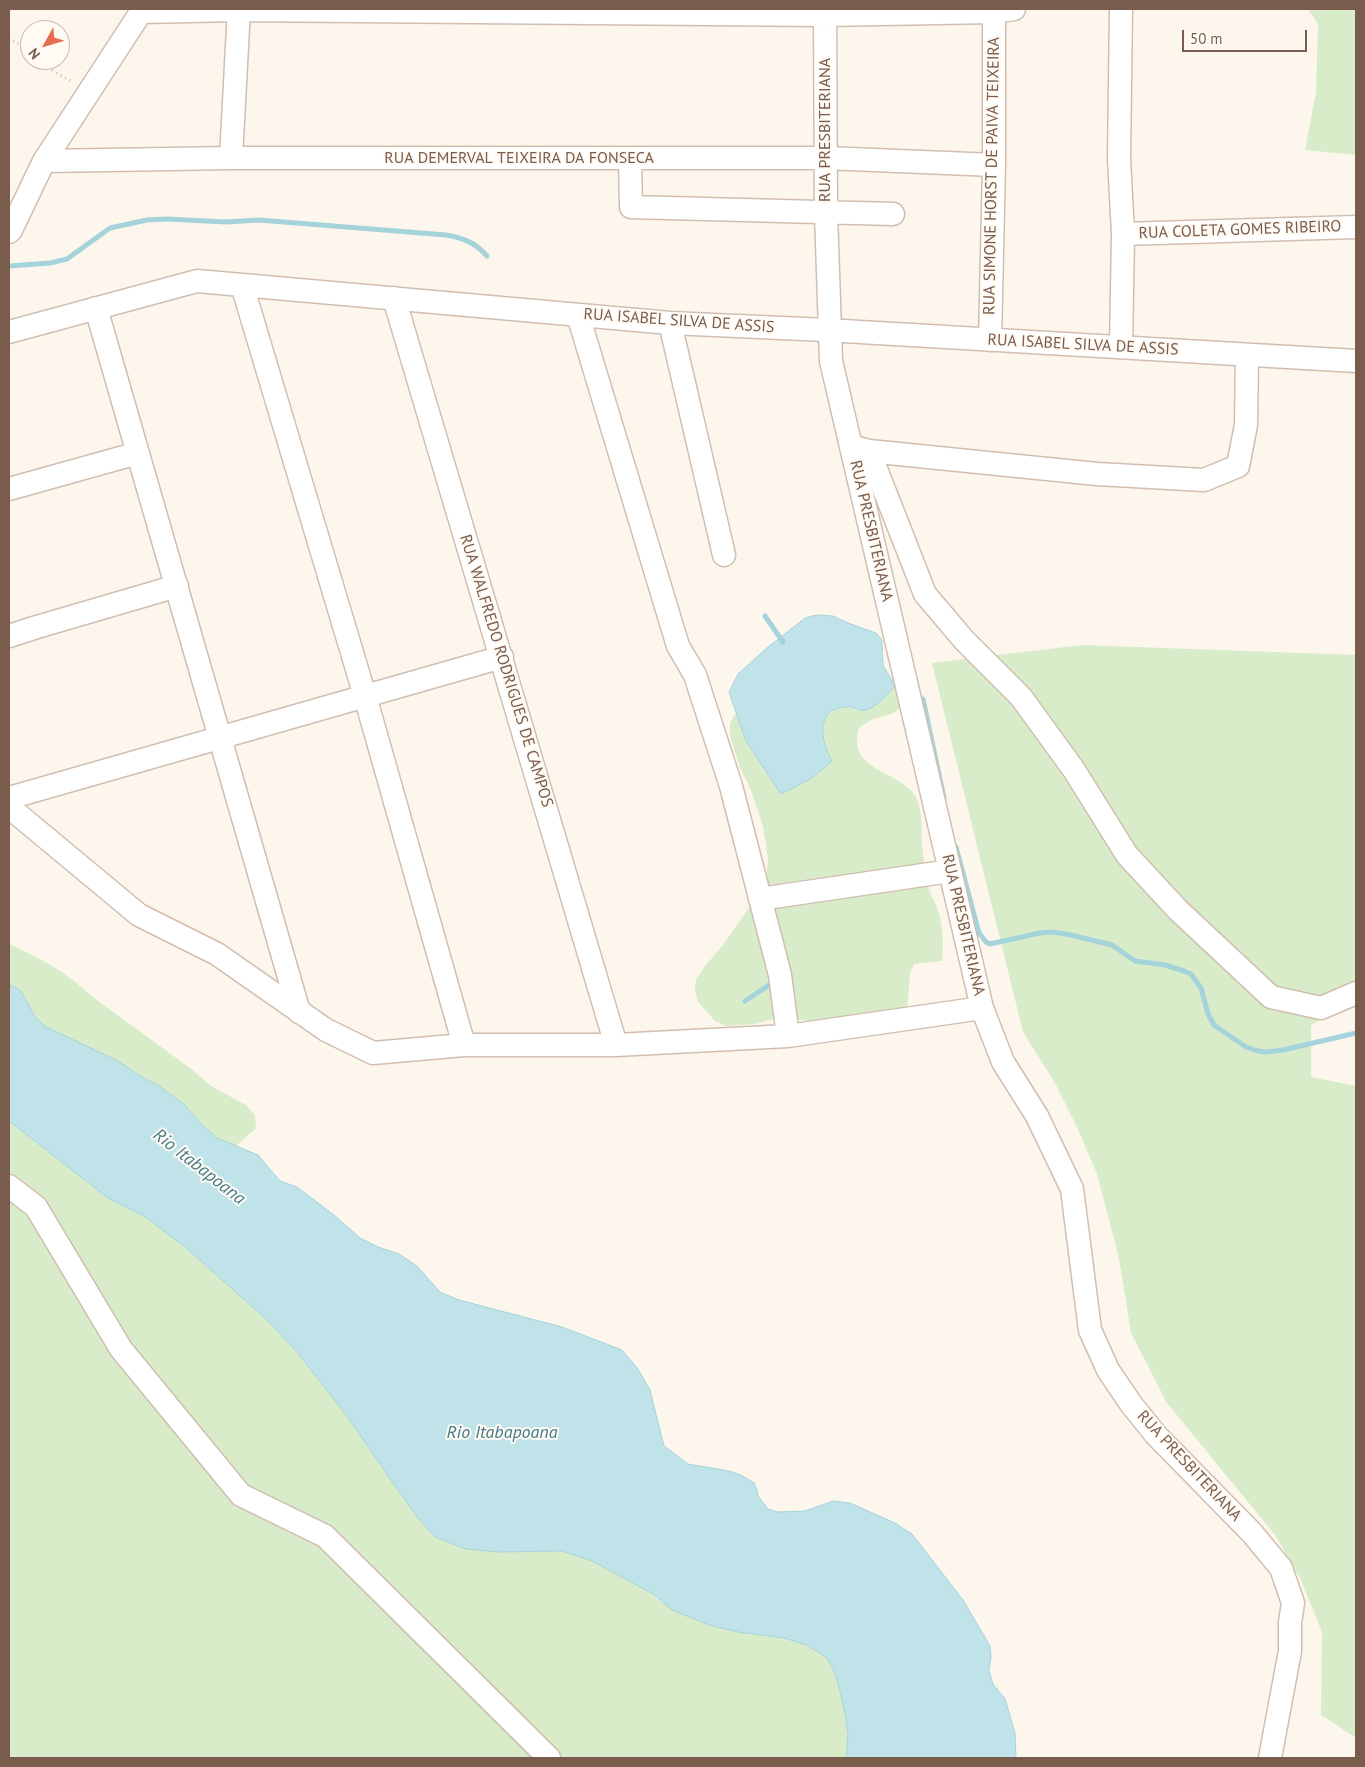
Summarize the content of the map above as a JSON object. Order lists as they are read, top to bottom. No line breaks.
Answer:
{"streets":{"street":["RUA PRESBITERIANA","RUA DEMERVAL TEIXEIRA DA FONSECA","RUA SIMONE HORST DE PAIVA TEIXEIRA","RUA COLETA GOMES RIBEIRO","RUA ISABEL SILVA DE ASSIS","RUA WALFREDO RODRIGUES DE CAMPOS"]},"crossings":[["RUA PRESBITERIANA","RUA DEMERVAL TEIXEIRA DA FONSECA"],["RUA PRESBITERIANA","RUA ISABEL SILVA DE ASSIS"],["RUA DEMERVAL TEIXEIRA DA FONSECA","RUA SIMONE HORST DE PAIVA TEIXEIRA"],["RUA SIMONE HORST DE PAIVA TEIXEIRA","RUA ISABEL SILVA DE ASSIS"],["RUA ISABEL SILVA DE ASSIS","RUA WALFREDO RODRIGUES DE CAMPOS"]],"water":["Rio Itabapoana"],"scale_bar":"50 m","north":"bottom left"}
